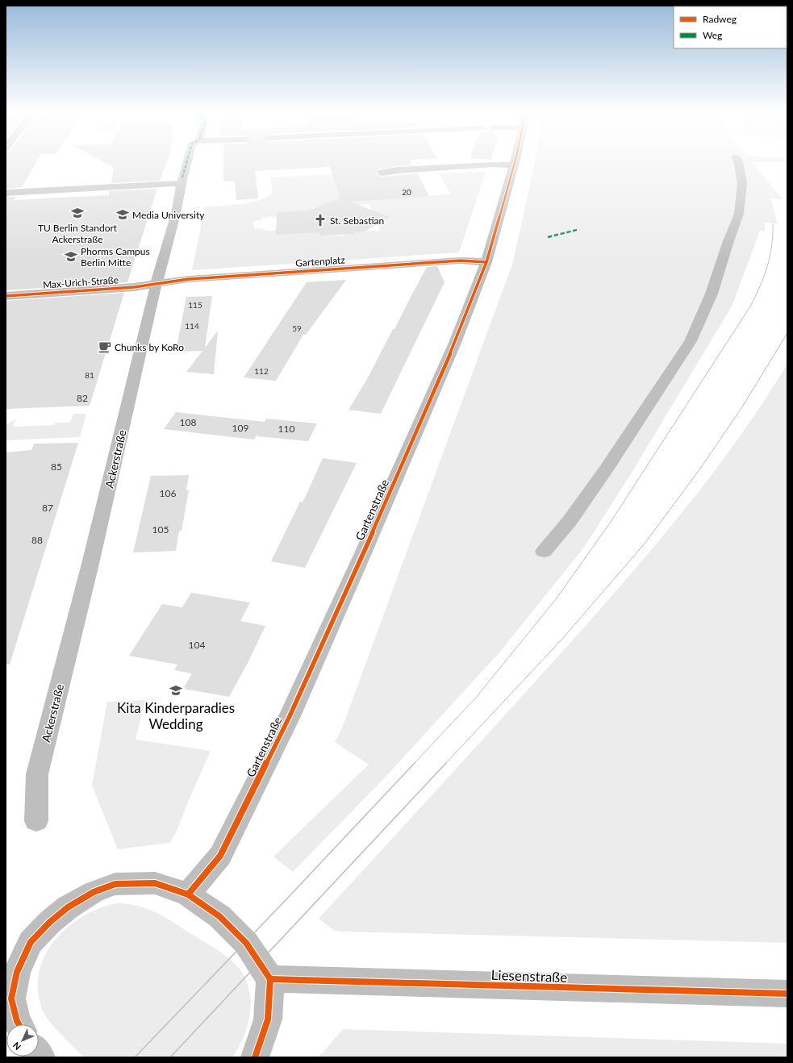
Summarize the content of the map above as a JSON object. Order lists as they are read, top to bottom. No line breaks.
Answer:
{"streets":{"street":["Gartenplatz","Max-Urich-Straße","Ackerstraße","Gartenstraße","Liesenstraße"]},"crossings":[["Gartenplatz","Max-Urich-Straße"],["Gartenplatz","Ackerstraße"],["Gartenplatz","Gartenstraße"],["Max-Urich-Straße","Ackerstraße"]],"places":{"school or university":["TU Berlin Standort Ackerstraße","Media University","Phorms Campus Berlin Mitte","Kita Kinderparadies Wedding"],"church":["St. Sebastian"],"cafe":["Chunks by KoRo"]},"house_numbers":["20","115","114","59","112","81","82","108","109","110","85","106","87","105","88","104"],"legend":["Radweg","Weg"],"north":"bottom left"}
